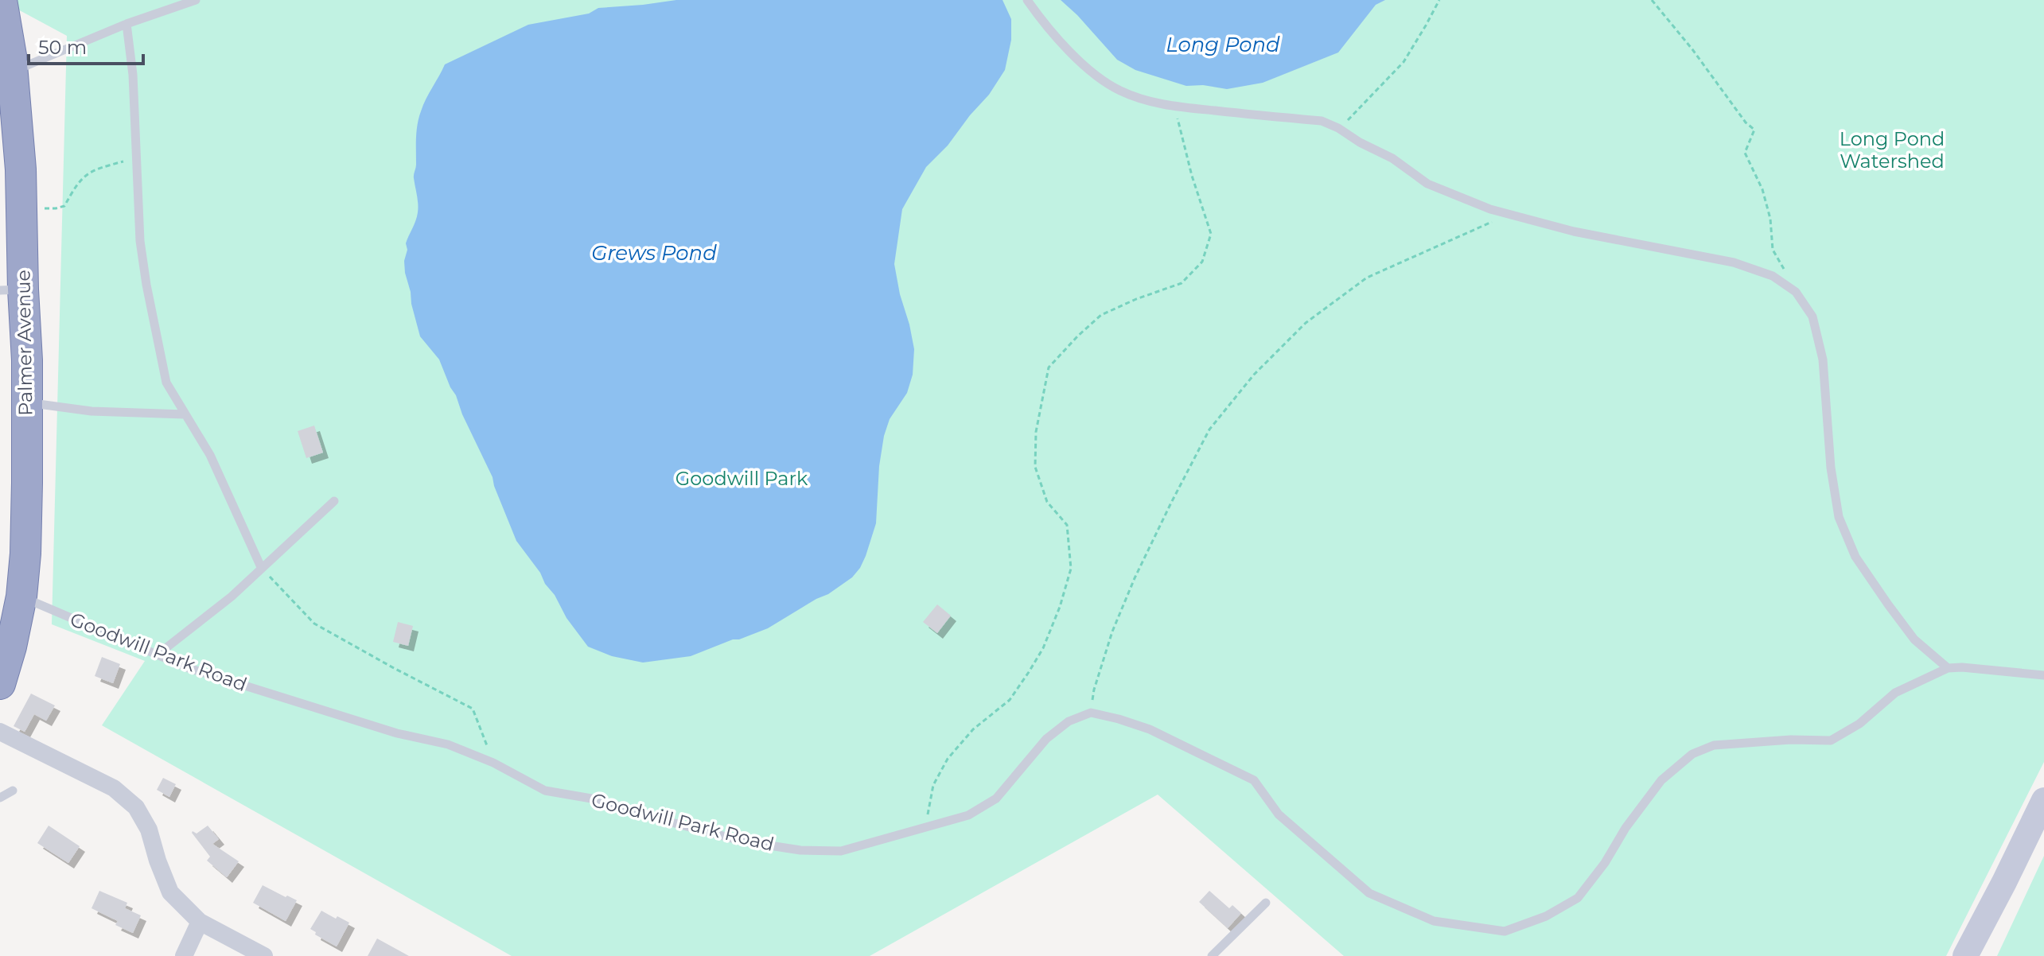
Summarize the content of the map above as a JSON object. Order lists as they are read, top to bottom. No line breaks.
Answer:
{"streets":{"highway":["Palmer Avenue"],"lane":["Goodwill Park Road"]},"crossings":[["Palmer Avenue","Goodwill Park Road"]],"water":["Long Pond","Grews Pond"],"parks":["Long Pond Watershed","Goodwill Park"],"scale_bar":"50 m"}
